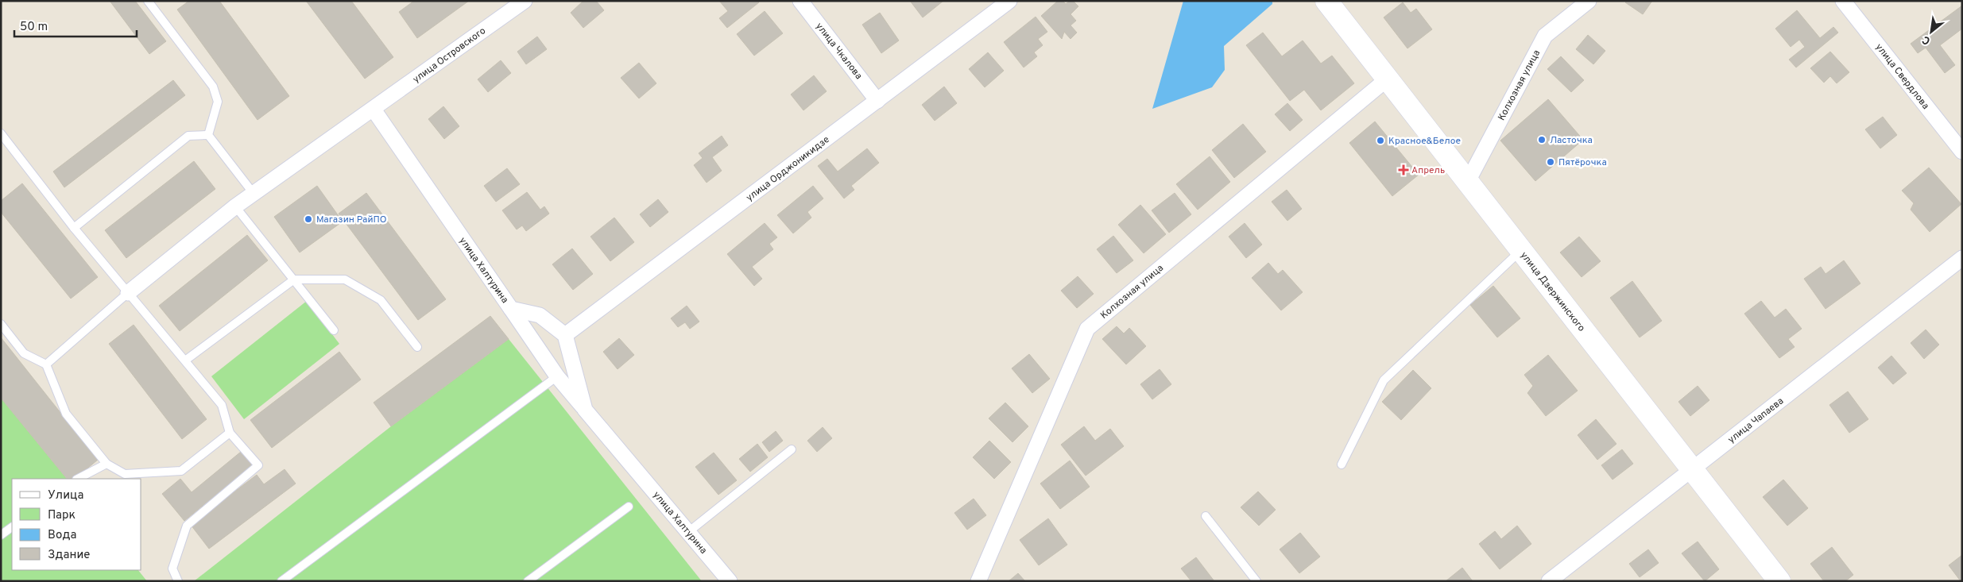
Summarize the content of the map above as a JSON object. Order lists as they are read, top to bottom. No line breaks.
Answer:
{"streets":{"street":["улица Чкалова","улица Островского","улица Свердлова","Колхозная улица","улица Орджоникидзе","улица Халтурина","улица Дзержинского","улица Чапаева"]},"crossings":[["улица Чкалова","улица Орджоникидзе"],["улица Островского","улица Халтурина"],["Колхозная улица","улица Дзержинского"],["улица Орджоникидзе","улица Халтурина"],["улица Дзержинского","улица Чапаева"]],"places":{"other":["Ласточка","Красное&Белое","Пятёрочка","Магазин РайПО"],"health":["Апрель"]},"legend":["Улица","Парк","Вода","Здание"],"scale_bar":"50 m","north":"bottom left"}
